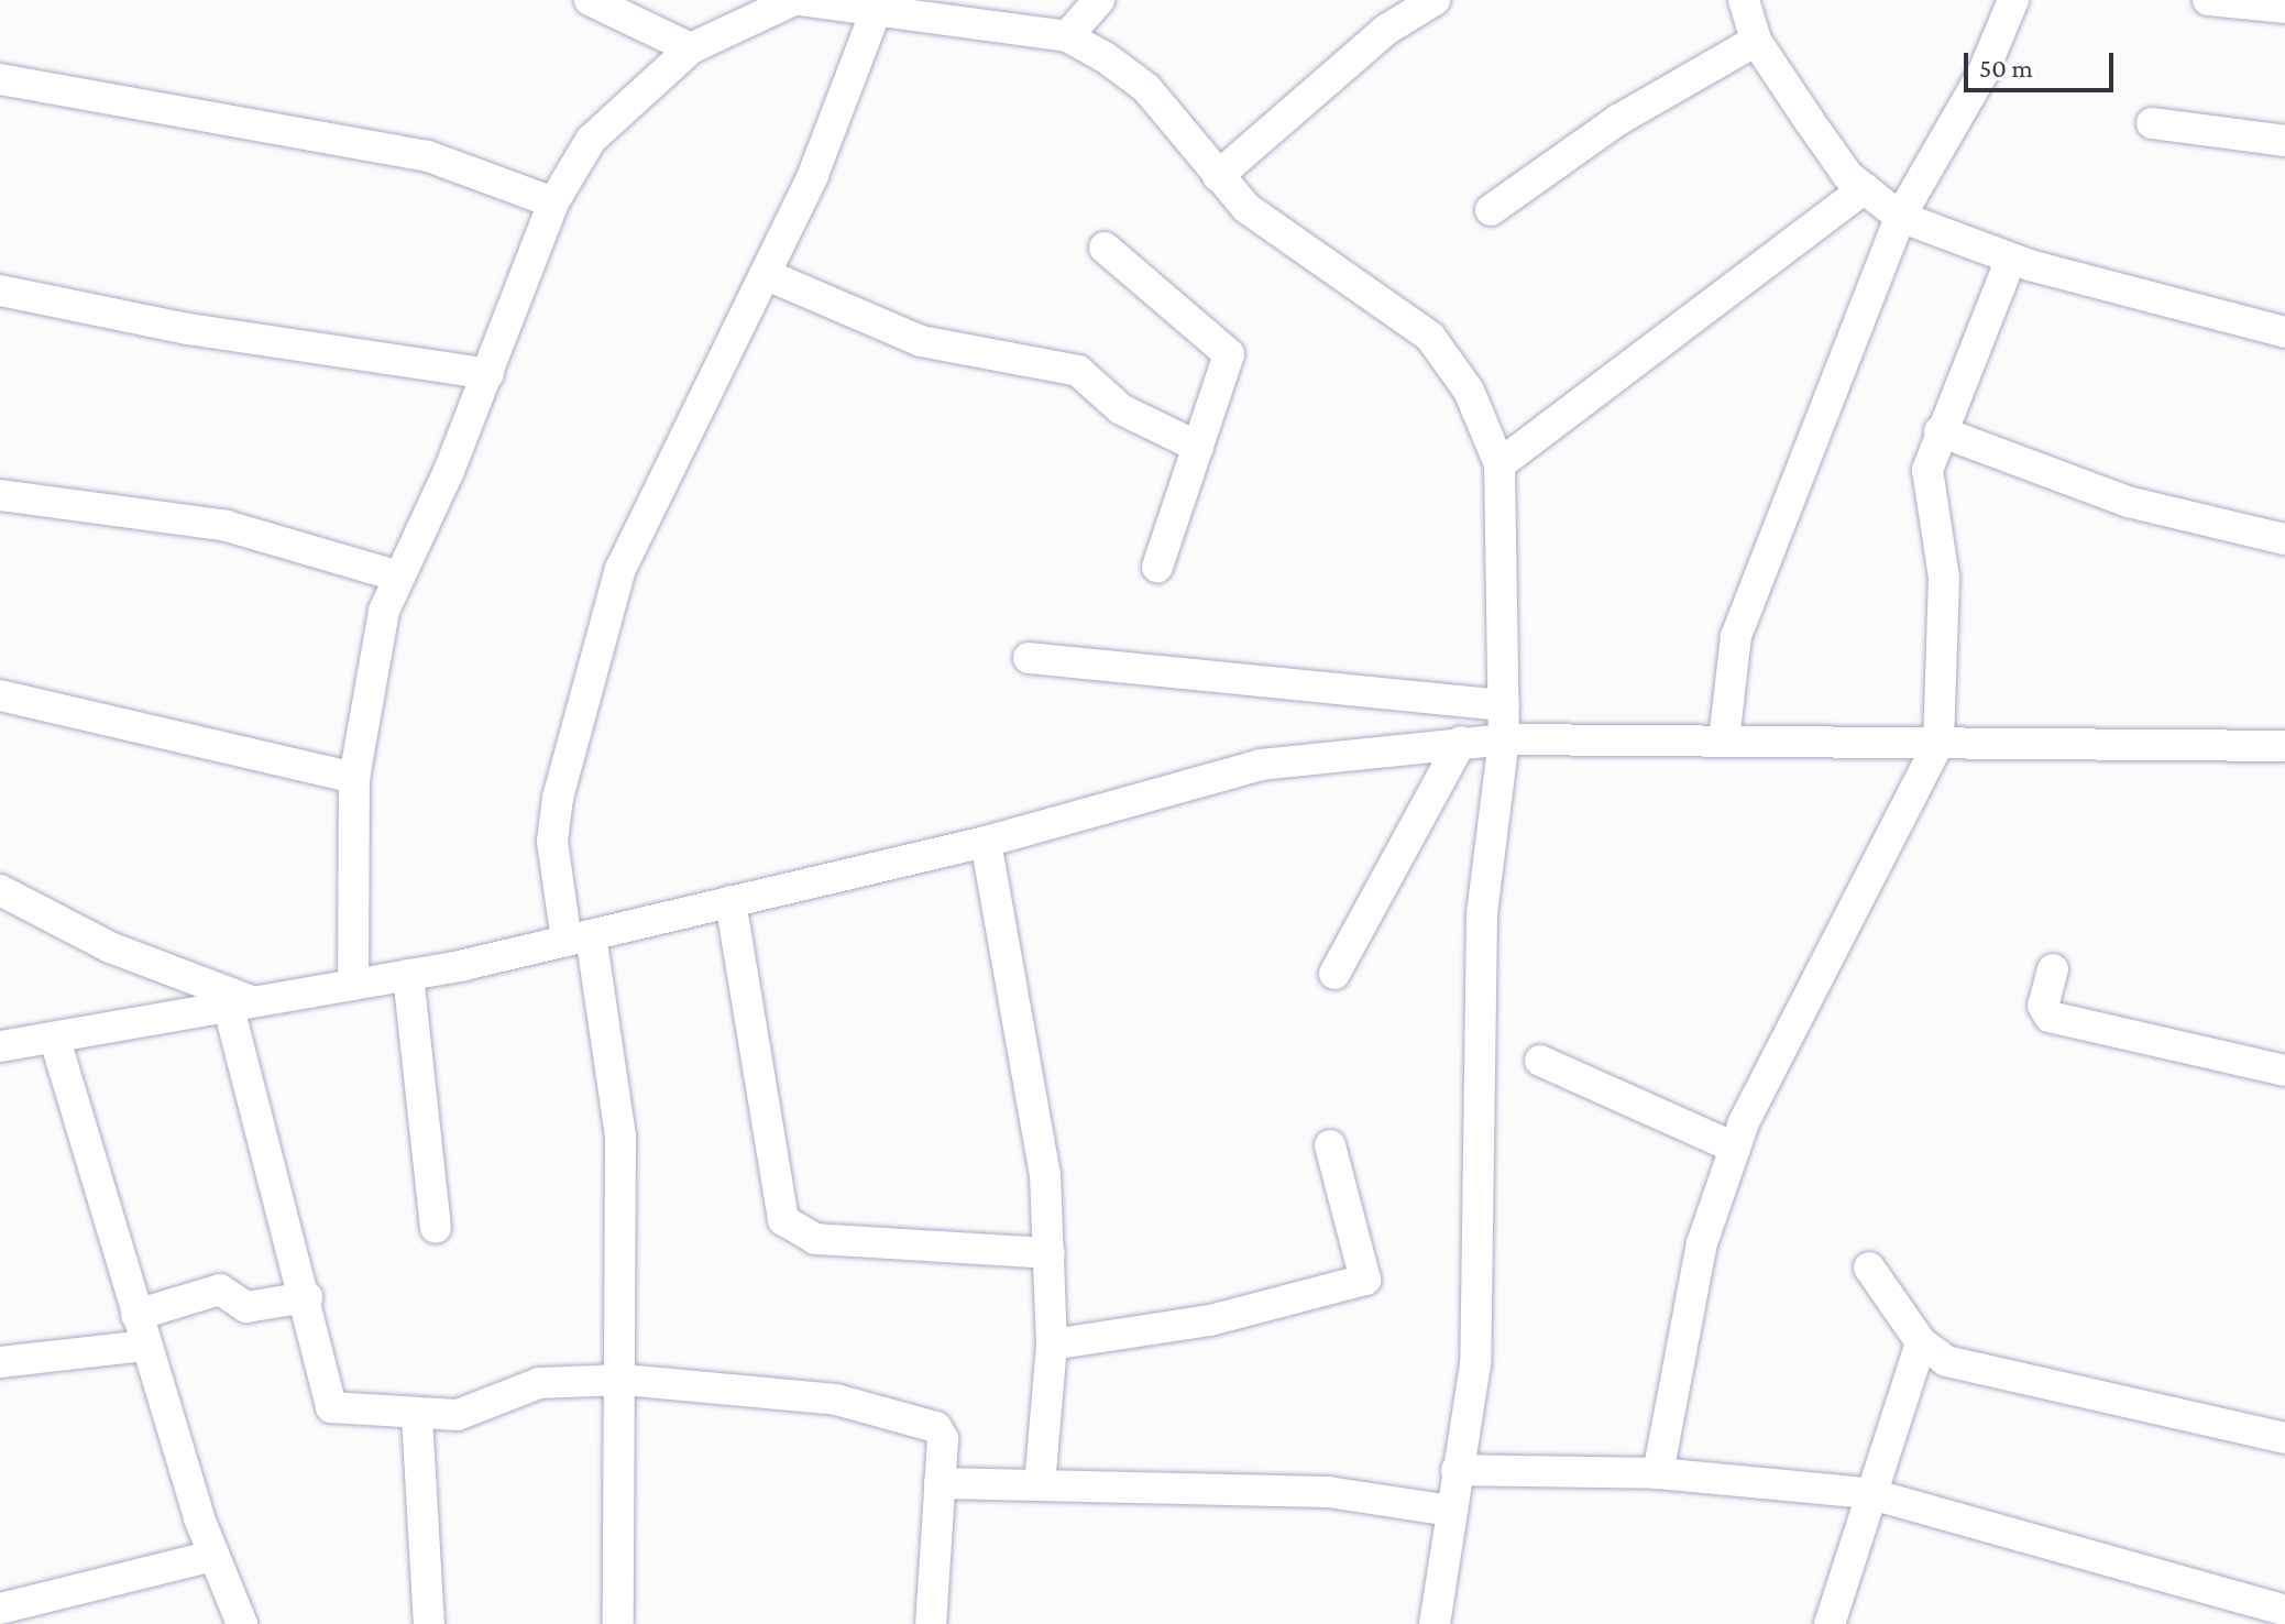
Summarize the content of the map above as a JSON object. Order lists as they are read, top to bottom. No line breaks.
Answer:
{"scale_bar":"50 m"}
